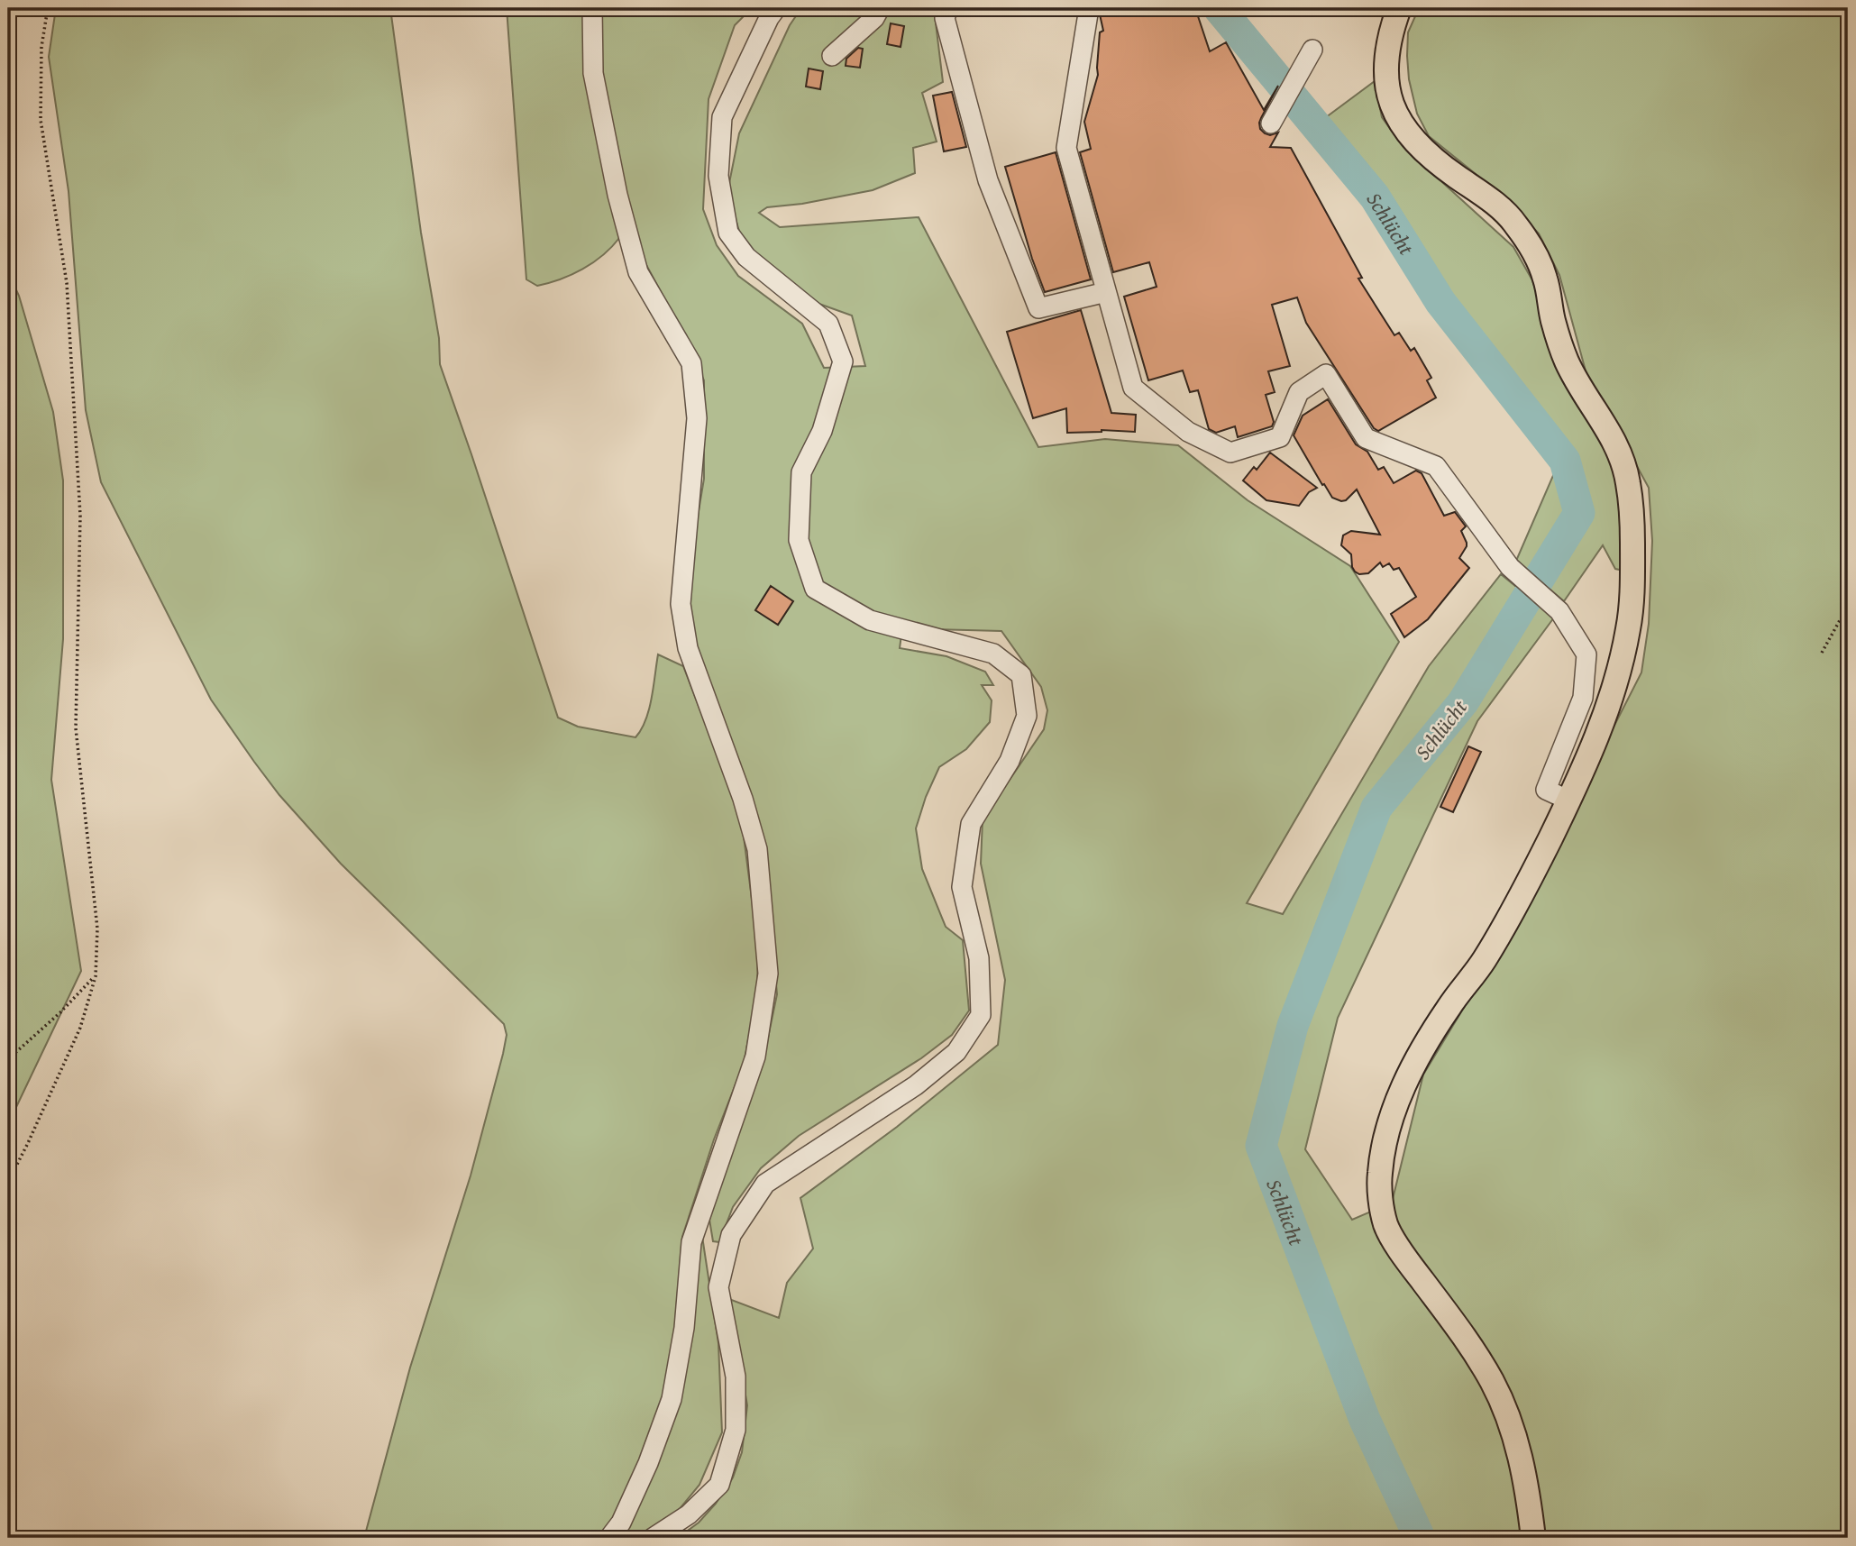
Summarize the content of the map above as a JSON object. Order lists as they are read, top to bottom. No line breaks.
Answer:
{"water":["Schlücht"]}
